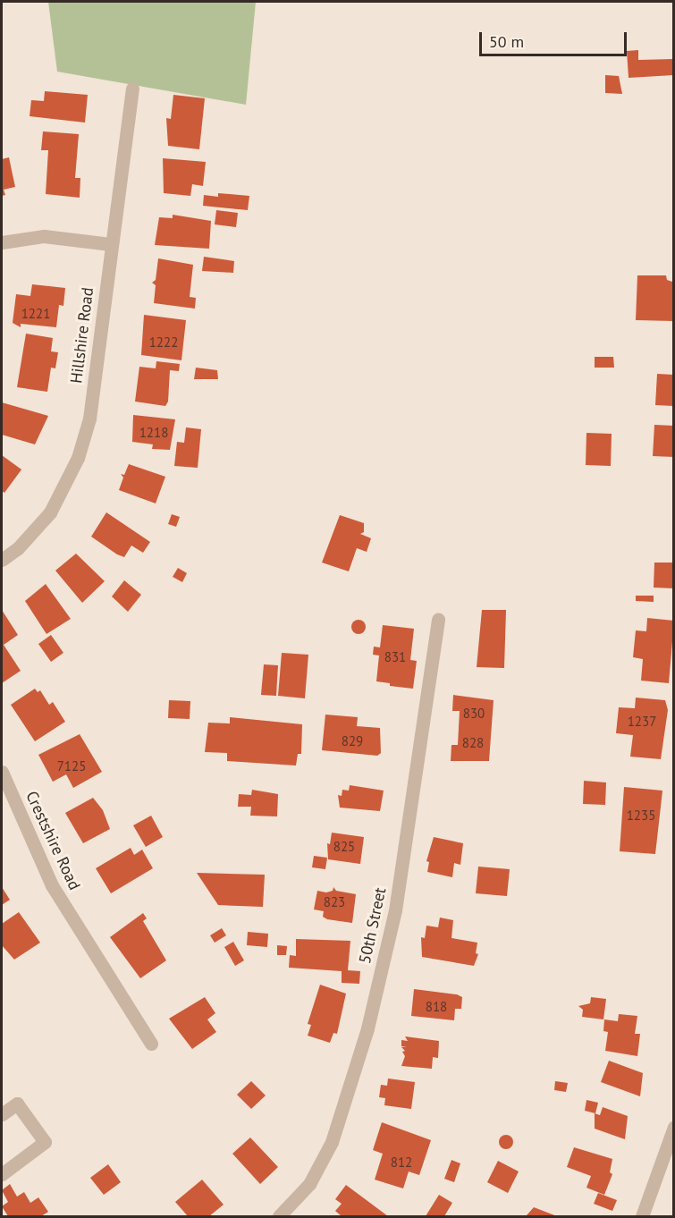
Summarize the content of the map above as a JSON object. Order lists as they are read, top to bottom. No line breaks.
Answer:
{"streets":{"street":["Hillshire Road","Crestshire Road","50th Street"]},"house_numbers":["1221","1222","1218","831","830","1237","829","828","7125","1235","825","823","818","812"],"scale_bar":"50 m"}
